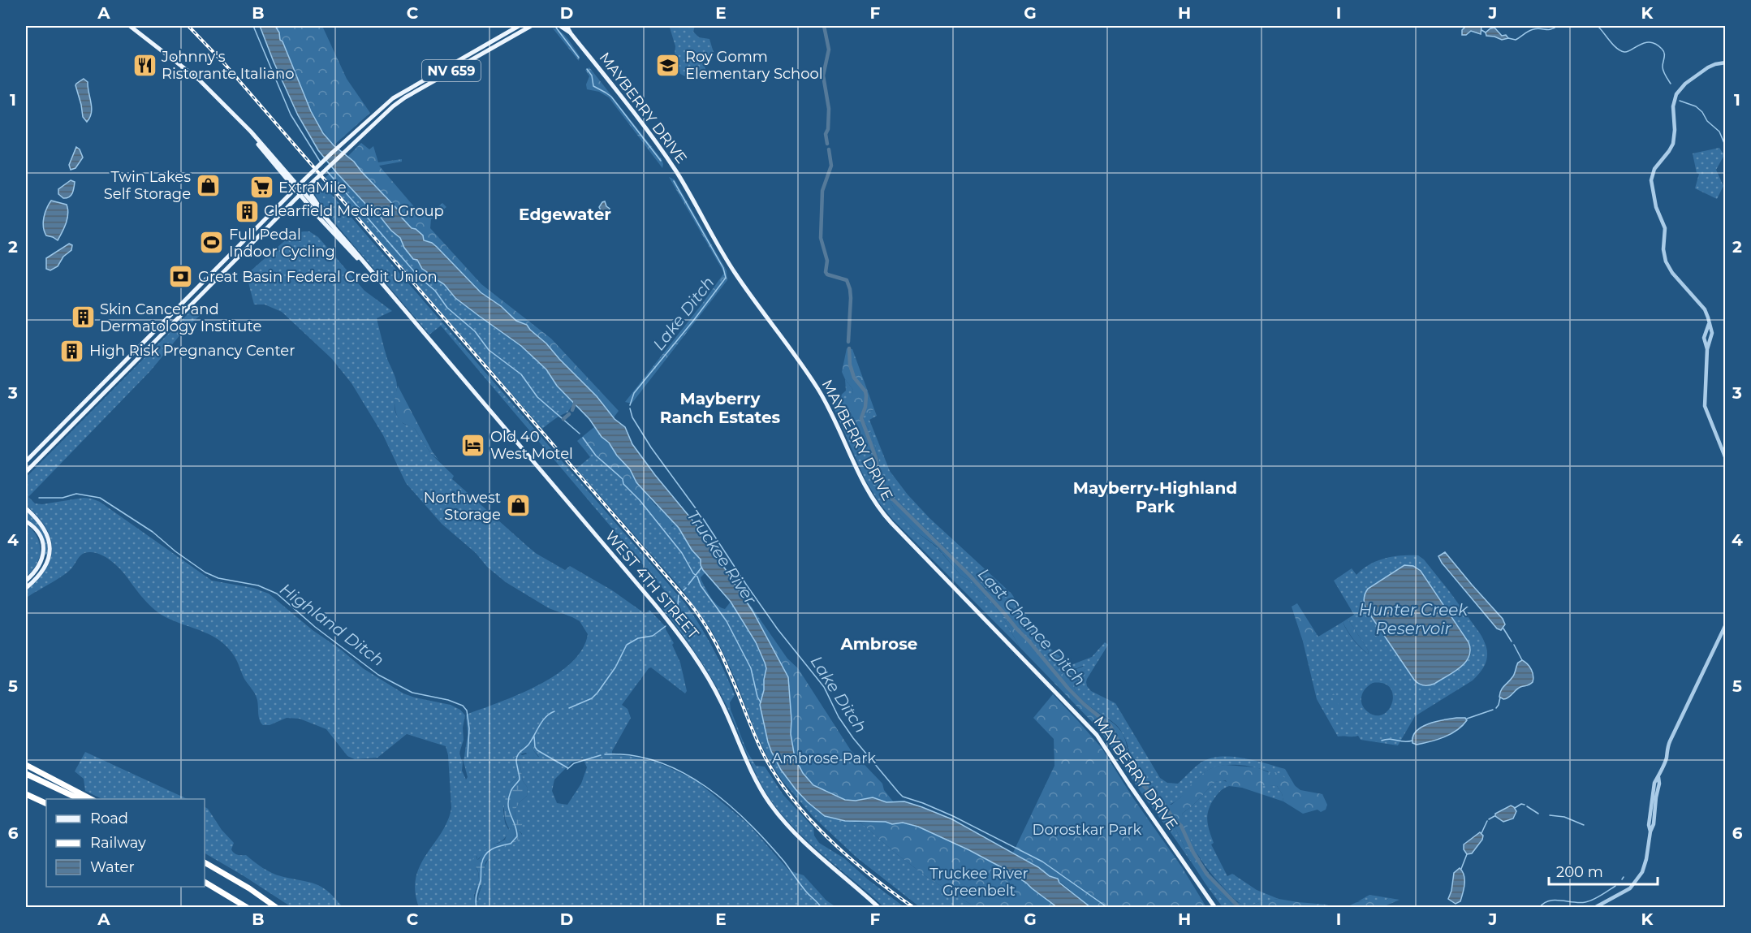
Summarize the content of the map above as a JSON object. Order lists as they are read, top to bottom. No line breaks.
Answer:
{"streets":{"main road":["NV 659","MAYBERRY DRIVE","WEST 4TH STREET"]},"crossings":[["NV 659","WEST 4TH STREET"]],"districts":["Edgewater","Mayberry Ranch Estates","Mayberry-Highland Park","Ambrose"],"water":["Lake Ditch","Truckee River","Hunter Creek Reservoir","Highland Ditch","Last Chance Ditch"],"parks":["Ambrose Park","Dorostkar Park","Truckee River Greenbelt"],"places":{"restaurant":["Johnny's Ristorante Italiano"],"school or university":["Roy Gomm Elementary School"],"shop":["Twin Lakes Self Storage","Northwest Storage"],"supermarket":["ExtraMile"],"building":["Clearfield Medical Group","Skin Cancer and Dermatology Institute","High Risk Pregnancy Center"],"sports":["Full Pedal Indoor Cycling"],"bank":["Great Basin Federal Credit Union"],"hotel":["Old 40 West Motel"]},"legend":["Road","Railway","Water"],"scale_bar":"200 m","grid":{"columns":["A","B","C","D","E","F","G","H","I","J","K"],"rows":["1","2","3","4","5","6"]}}
